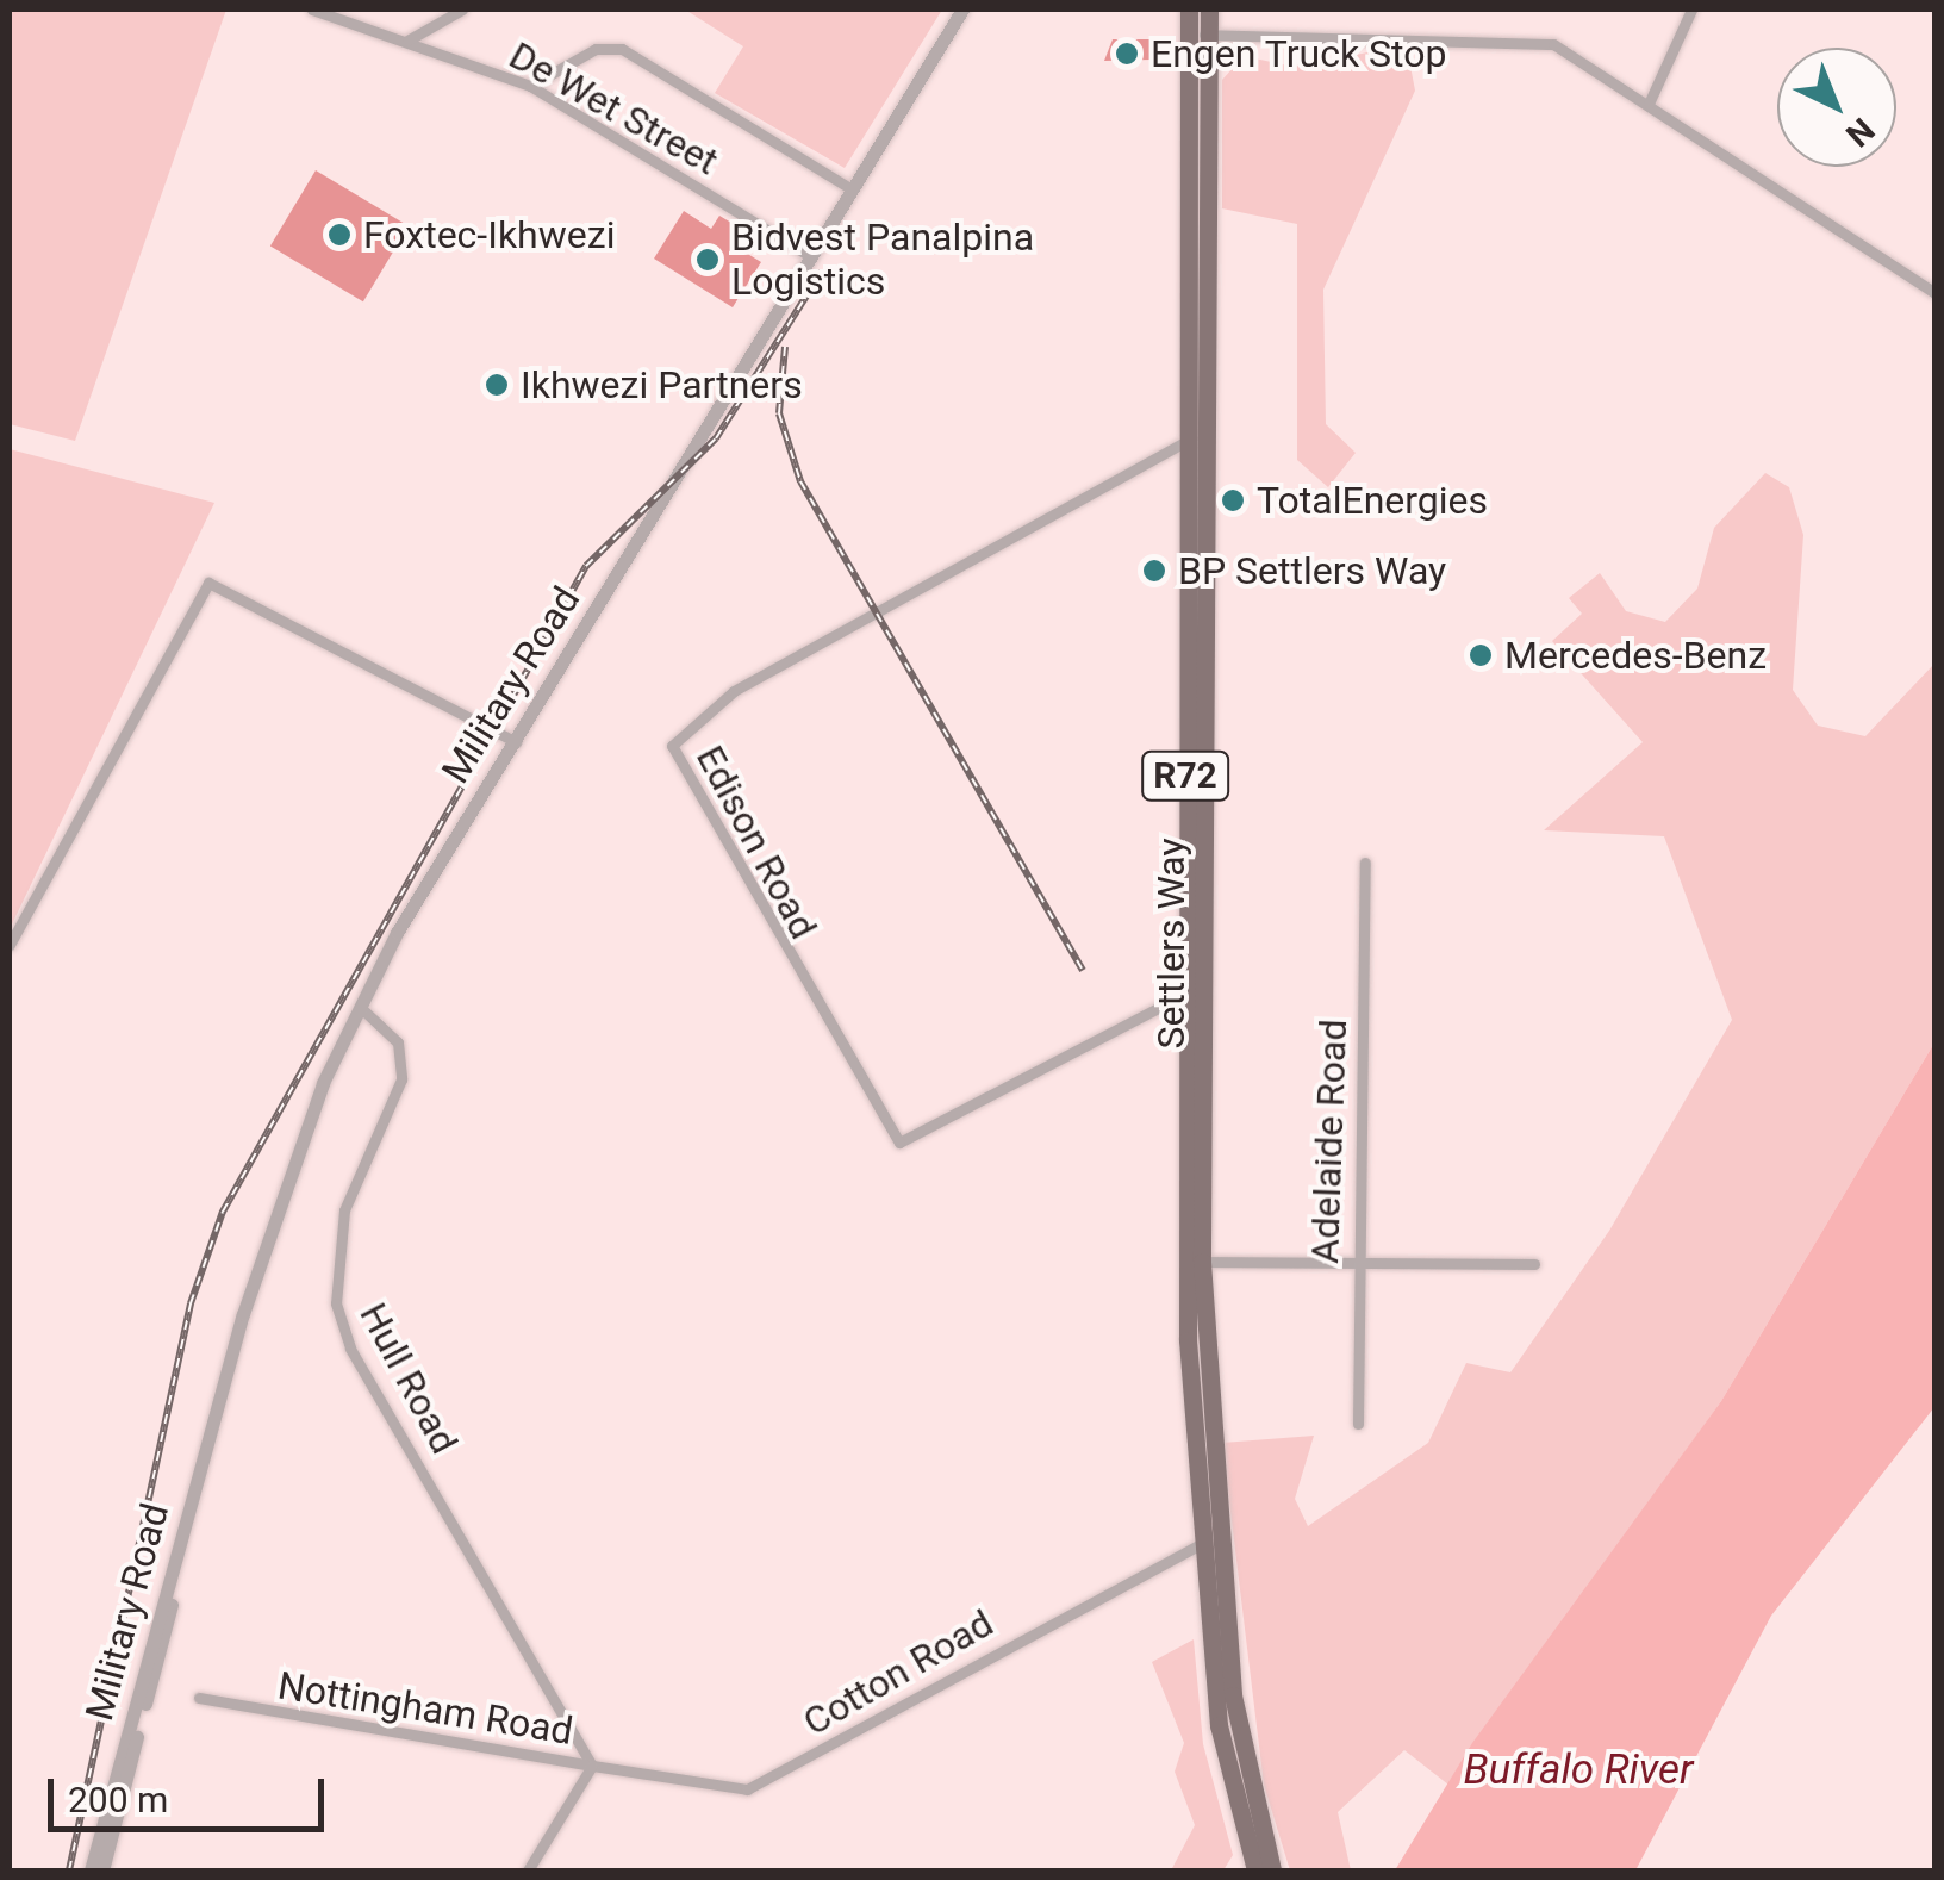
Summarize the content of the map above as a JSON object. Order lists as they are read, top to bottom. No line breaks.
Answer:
{"streets":{"main road":["R72","Settlers Way"],"street":["De Wet Street","Military Road","Edison Road","Adelaide Road","Hull Road","Cotton Road","Nottingham Road"]},"crossings":[["De Wet Street","Military Road"],["Military Road","Hull Road"],["Edison Road","Settlers Way"],["Settlers Way","Cotton Road"],["Hull Road","Cotton Road"],["Hull Road","Nottingham Road"],["Cotton Road","Nottingham Road"]],"water":["Buffalo River"],"places":["Engen Truck Stop","Foxtec-Ikhwezi","Bidvest Panalpina Logistics","Ikhwezi Partners","TotalEnergies","BP Settlers Way","Mercedes-Benz"],"scale_bar":"200 m","north":"bottom right"}
